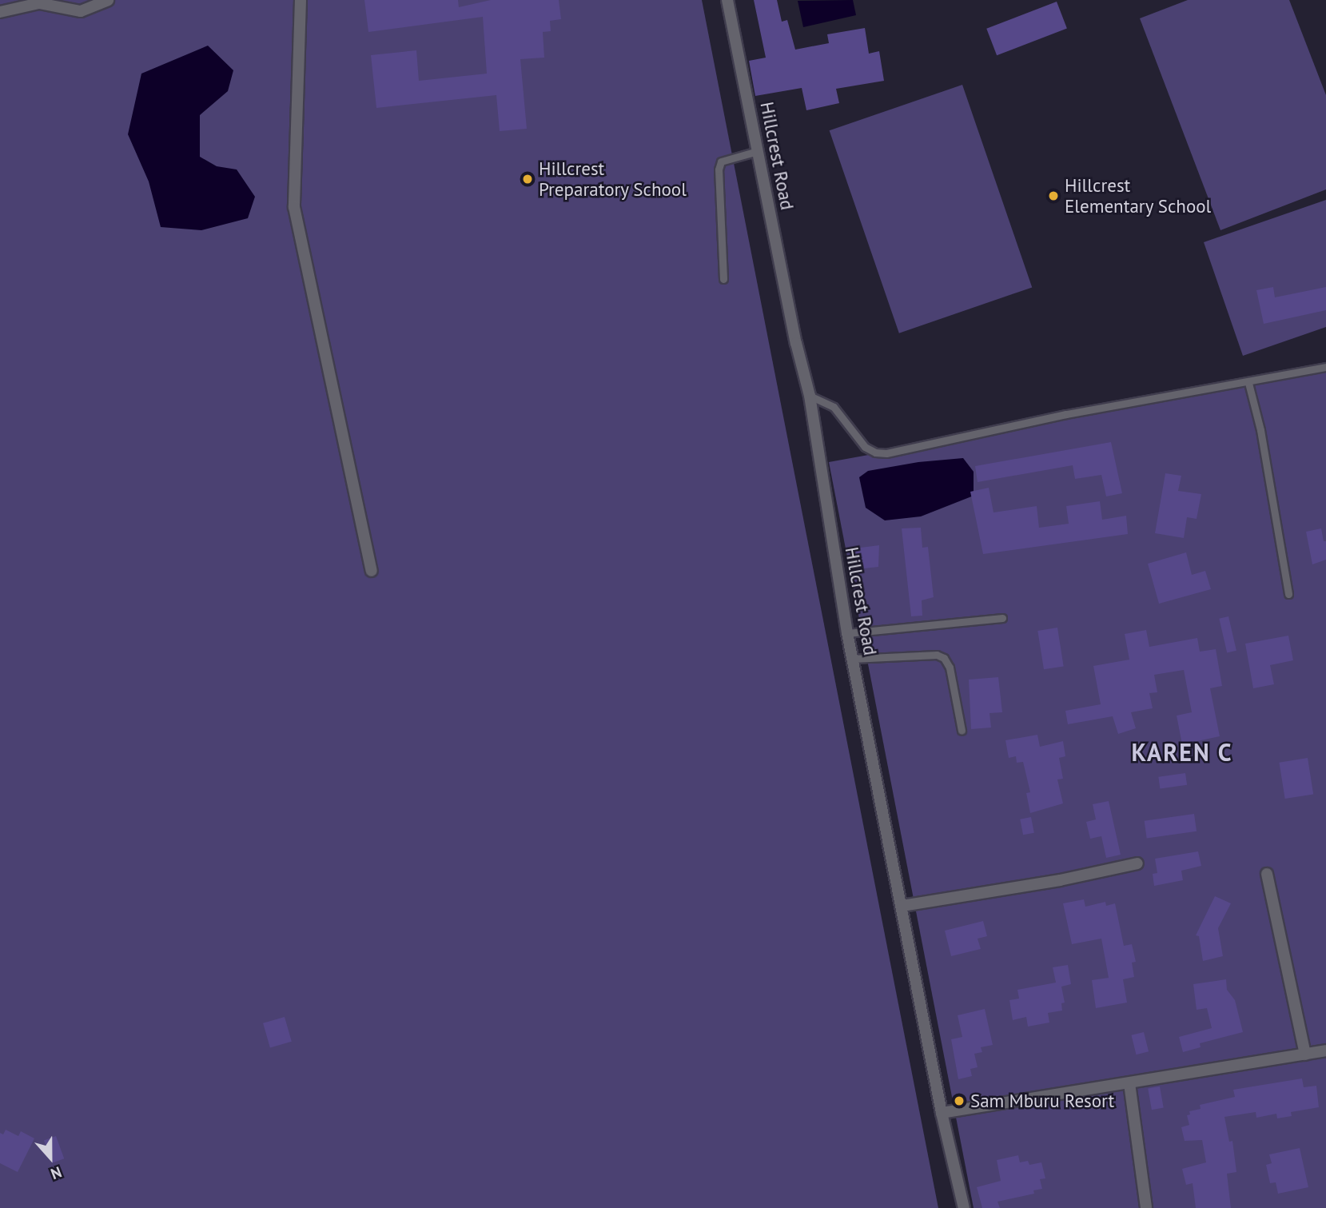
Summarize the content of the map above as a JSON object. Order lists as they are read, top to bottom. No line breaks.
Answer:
{"streets":{"street":["Hillcrest Road"]},"districts":["KAREN C"],"places":["Hillcrest Preparatory School","Hillcrest Elementary School","Sam Mburu Resort"],"north":"bottom"}
